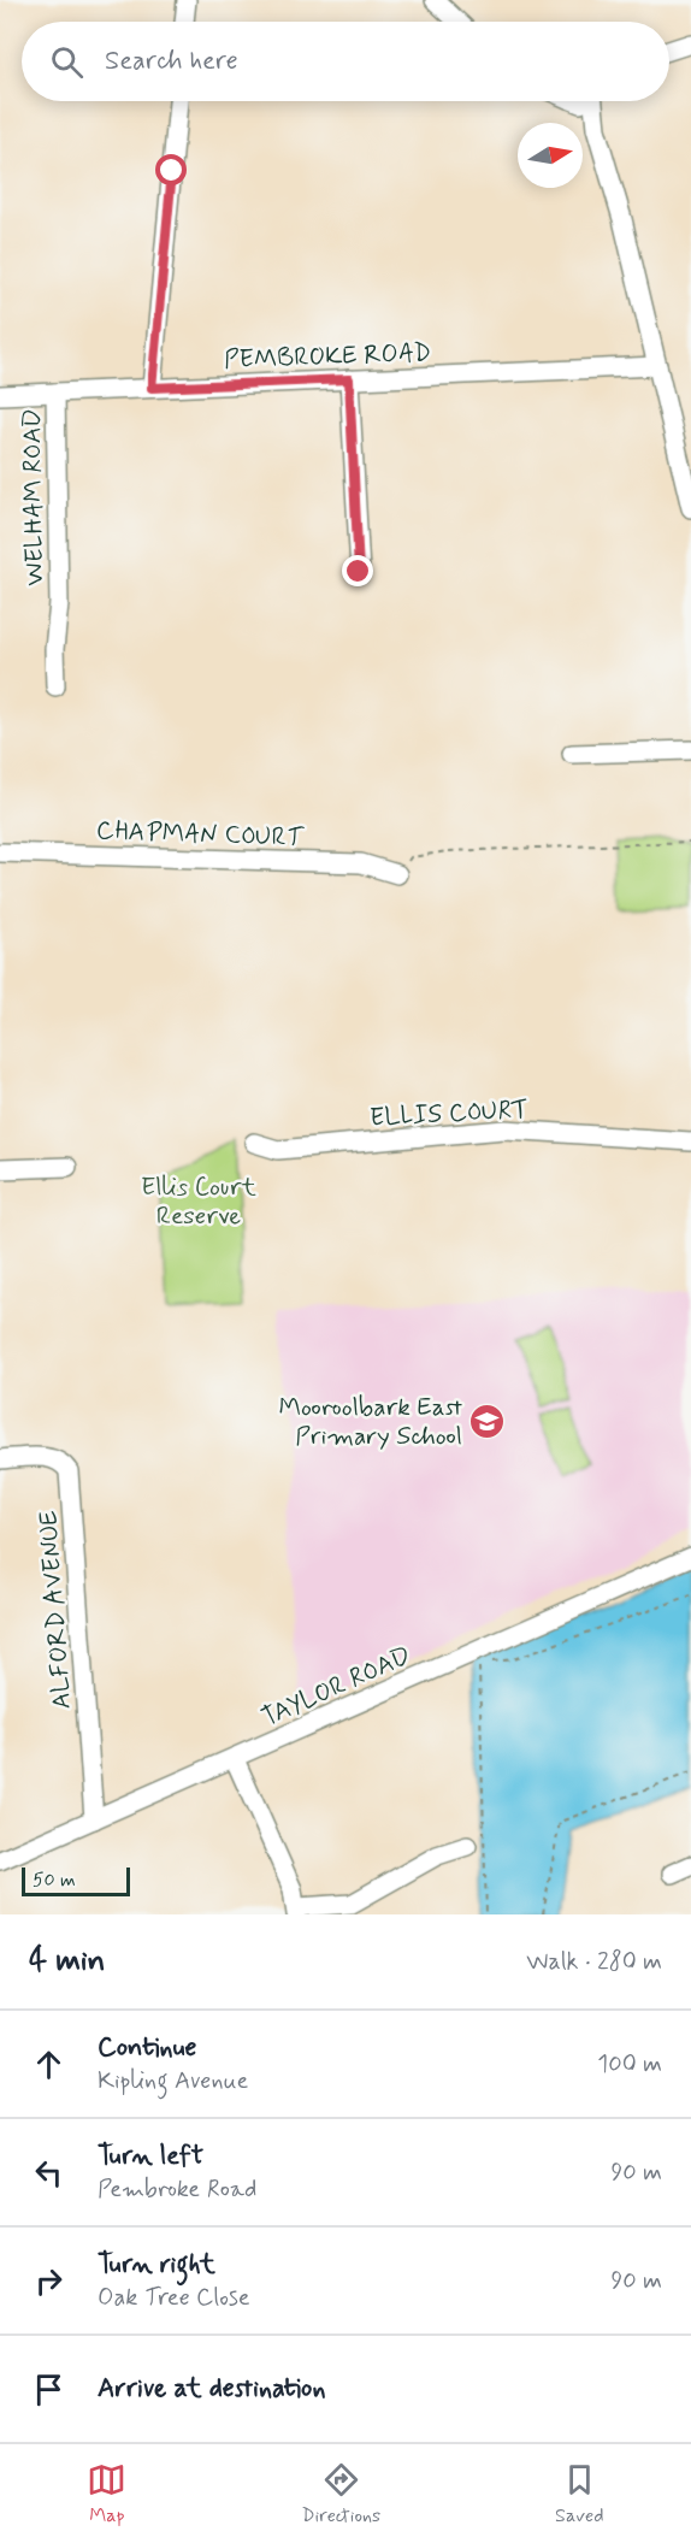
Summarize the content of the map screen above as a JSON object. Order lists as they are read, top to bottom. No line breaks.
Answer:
{"streets":{"street":["PEMBROKE ROAD","WELHAM ROAD","CHAPMAN COURT","ELLIS COURT","ALFORD AVENUE","TAYLOR ROAD"]},"crossings":[["PEMBROKE ROAD","WELHAM ROAD"],["ALFORD AVENUE","TAYLOR ROAD"]],"parks":["Ellis Court Reserve"],"places":{"school or university":["Mooroolbark East Primary School"]},"scale_bar":"50 m","north":"right","page":{"search":"Search here","scale":"50 m","heading":["4 min","Walk · 280 m"],"list":[["Continue","Kipling Avenue","100 m"],["Turn left","Pembroke Road","90 m"],["Turn right","Oak Tree Close","90 m"],"Arrive at destination"],"nav":["Map","Directions","Saved"]}}
